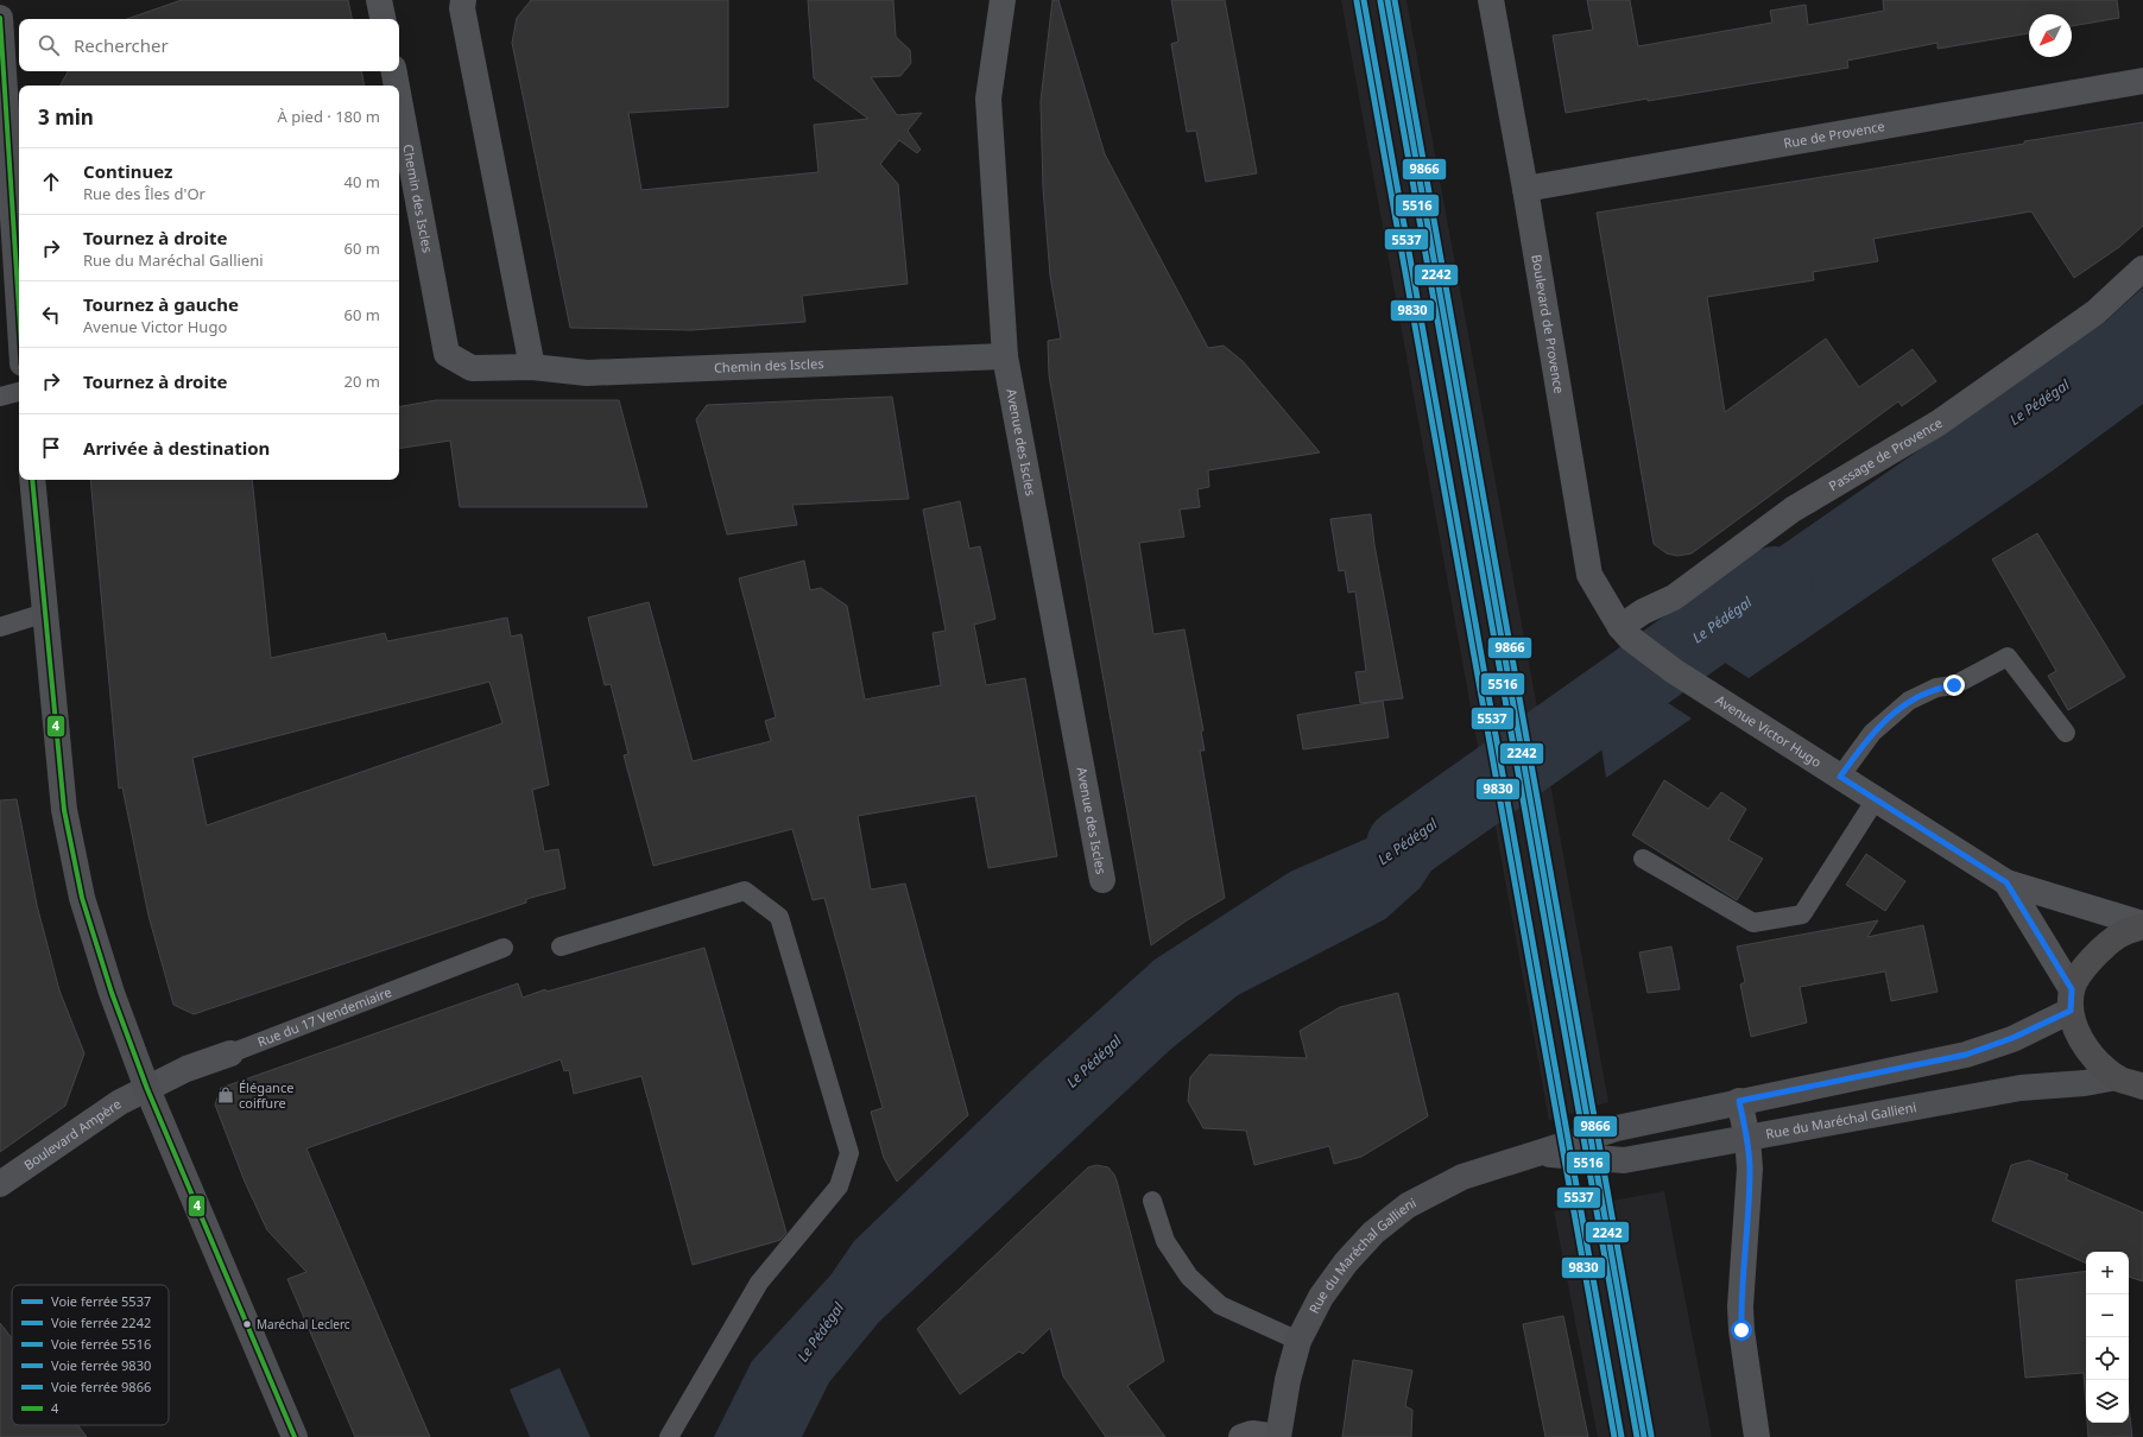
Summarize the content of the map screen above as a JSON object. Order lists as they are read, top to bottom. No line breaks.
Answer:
{"streets":{"main road":["Rue du Maréchal Gallieni"],"street":["Rue de Provence","Chemin des Iscles","Boulevard de Provence","Avenue des Iscles","Passage de Provence","Avenue Victor Hugo","Rue du 17 Vendemiaire","Boulevard Ampère"]},"crossings":[["Rue de Provence","Boulevard de Provence"],["Chemin des Iscles","Avenue des Iscles"],["Boulevard de Provence","Passage de Provence"],["Boulevard de Provence","Avenue Victor Hugo"],["Passage de Provence","Avenue Victor Hugo"],["Avenue Victor Hugo","Rue du Maréchal Gallieni"],["Rue du 17 Vendemiaire","Boulevard Ampère"]],"water":["Le Pédégal"],"places":{"shop":["Élégance coiffure"],"other":["Maréchal Leclerc"]},"lines":["rail line 5537","rail line 2242","rail line 9866","rail line 5516","rail line 9830","transit line 4"],"legend":["Voie ferrée 5537","Voie ferrée 2242","Voie ferrée 5516","Voie ferrée 9830","Voie ferrée 9866","4"],"north":"bottom left","page":{"search":"Rechercher","heading":["3 min","À pied · 180 m"],"list":[["Continuez","Rue des Îles d'Or","40 m"],["Tournez à droite","Rue du Maréchal Gallieni","60 m"],["Tournez à gauche","Avenue Victor Hugo","60 m"],["Tournez à droite","20 m"],"Arrivée à destination"],"map_buttons":["+","−"]}}
